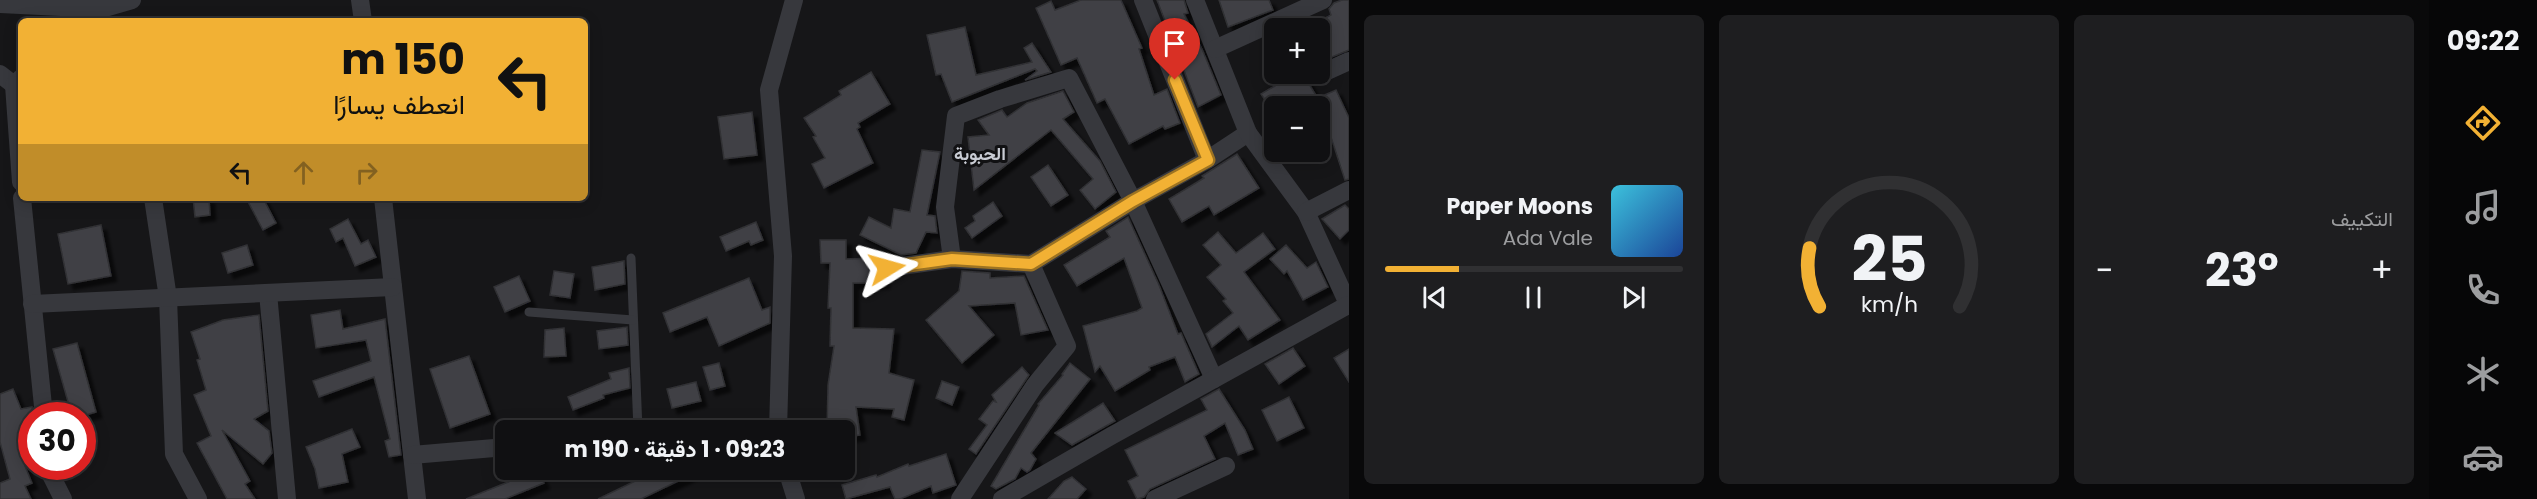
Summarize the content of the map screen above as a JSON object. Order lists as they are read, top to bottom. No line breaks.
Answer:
{"districts":["الحبوبة"],"page":{"tabs":"09:22","tile":"التكييف","map_buttons":["+","−"],"turn":["150 m","انعطف يسارًا"],"song":["Paper Moons","Ada Vale"],"heat":["−","23°","+"],"limit":"30","trip":"09:23 · 1 دقيقة · 190 m","gauge":["25","km/h"]}}
